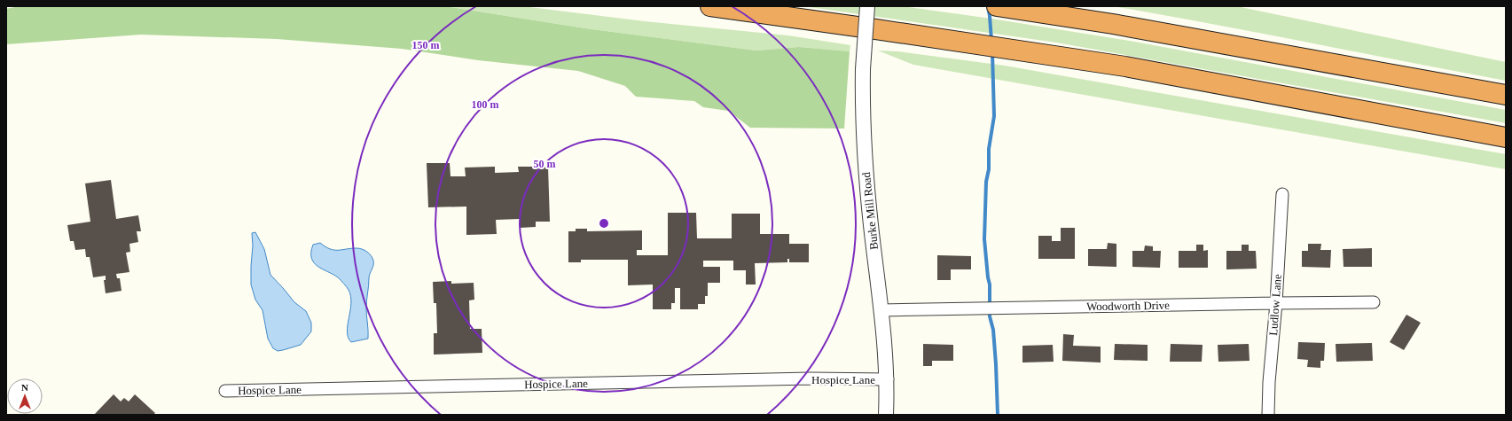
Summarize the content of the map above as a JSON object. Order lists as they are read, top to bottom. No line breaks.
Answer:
{"streets":{"street":["Burke Mill Road","Ludlow Lane","Woodworth Drive","Hospice Lane"]},"crossings":[["Burke Mill Road","Woodworth Drive"],["Burke Mill Road","Hospice Lane"],["Ludlow Lane","Woodworth Drive"]],"north":"top","rings":["150 m","100 m","50 m"]}
